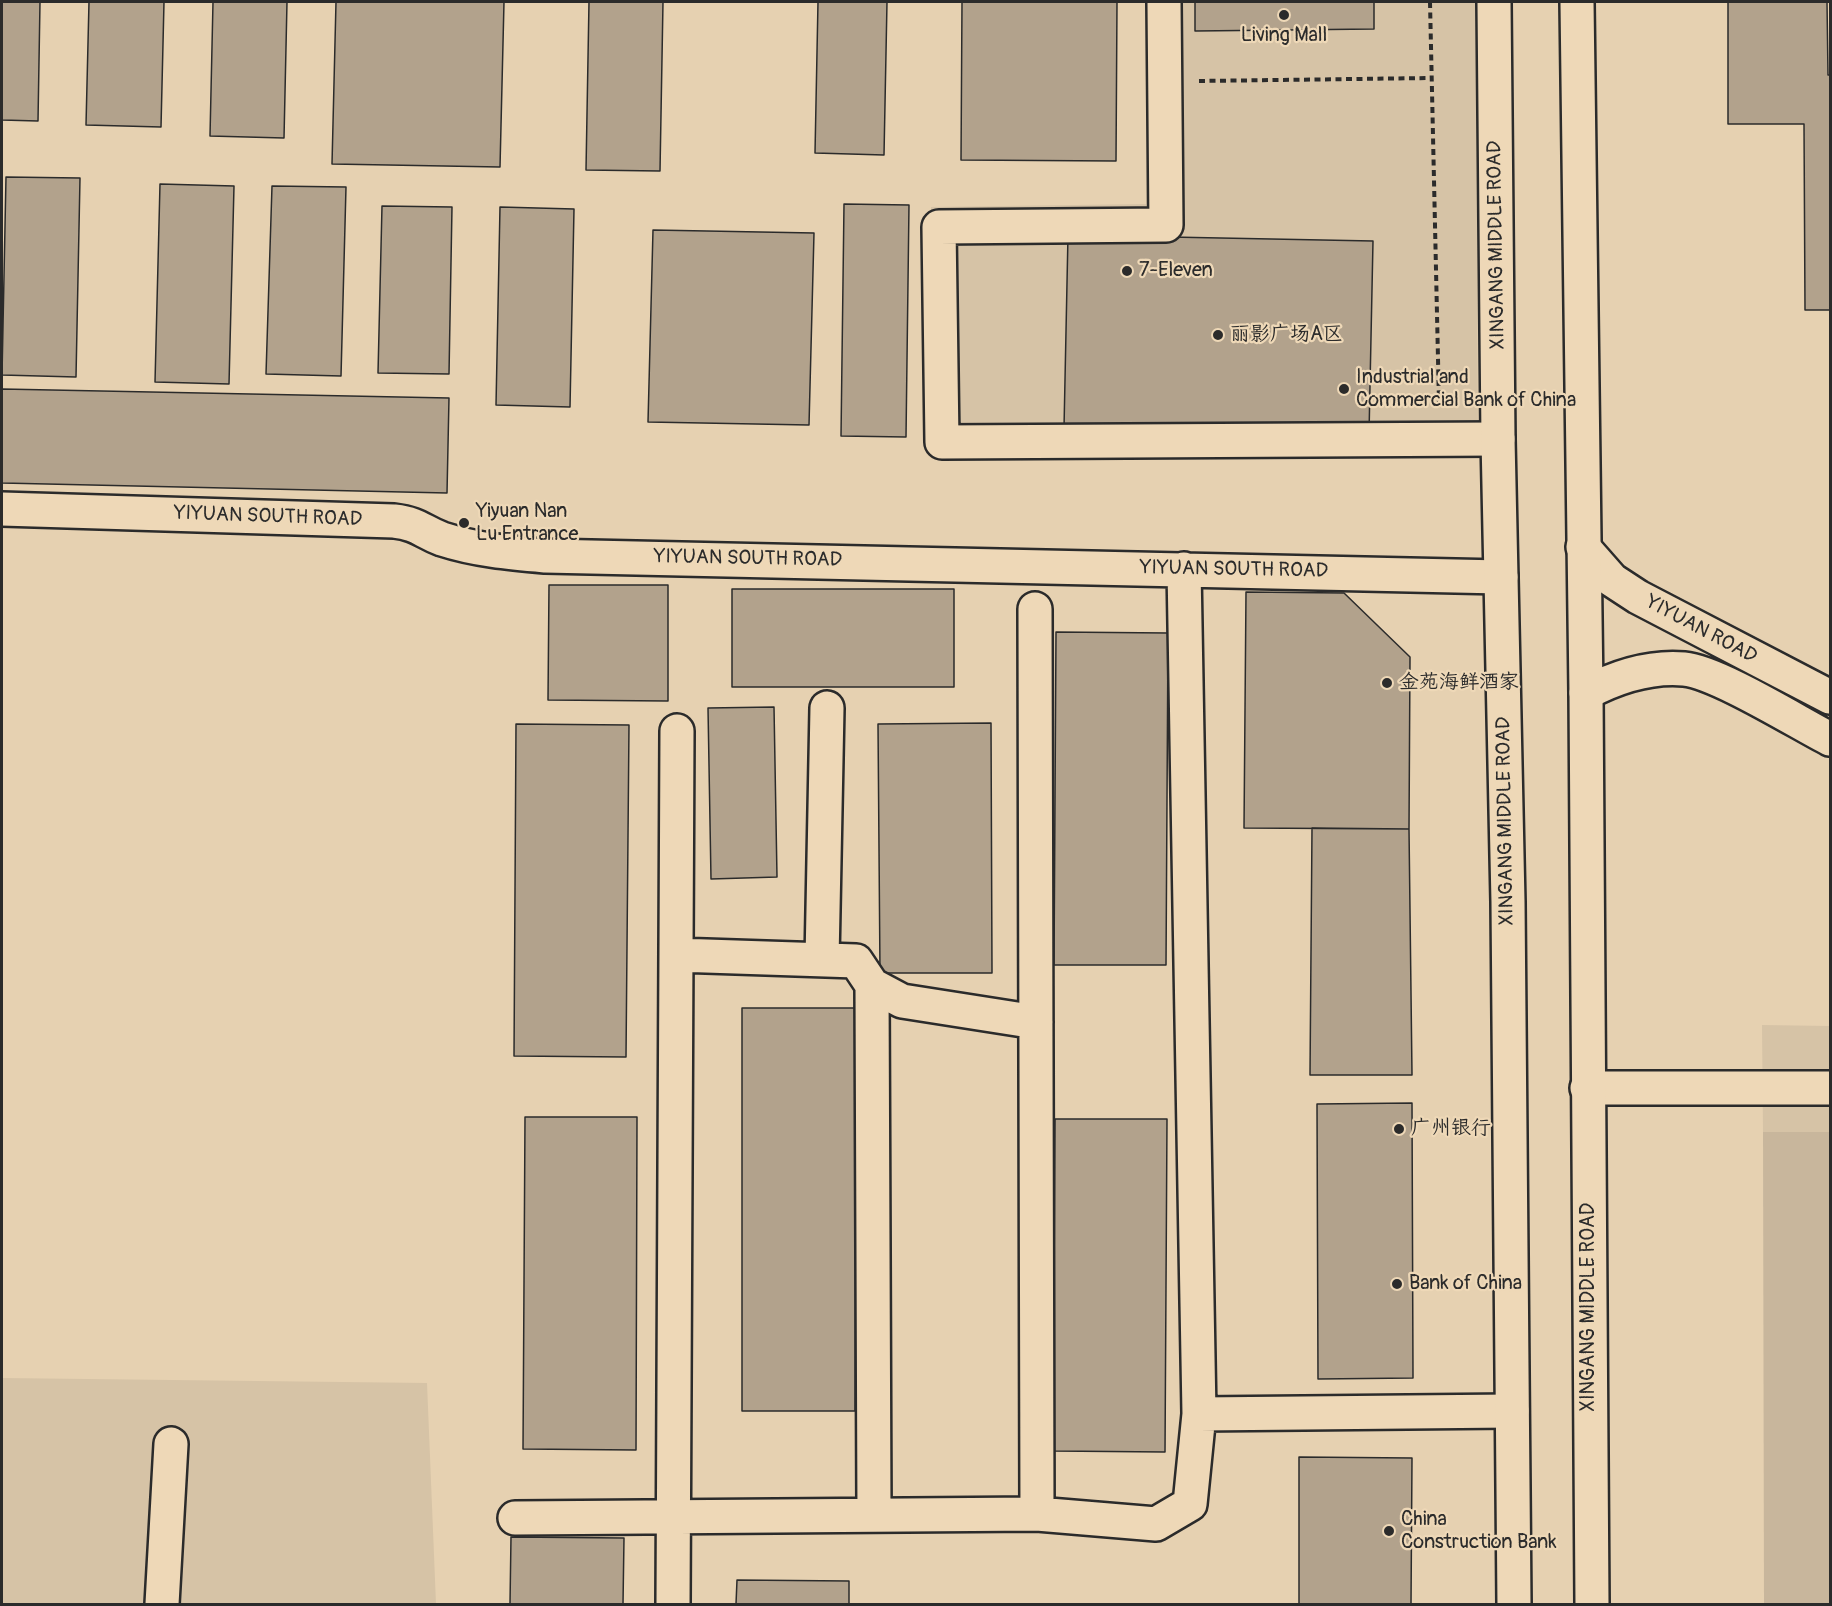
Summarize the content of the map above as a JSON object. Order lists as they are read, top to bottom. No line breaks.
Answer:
{"streets":{"main road":["XINGANG MIDDLE ROAD","YIYUAN SOUTH ROAD","YIYUAN ROAD"]},"crossings":[["XINGANG MIDDLE ROAD","YIYUAN SOUTH ROAD"],["XINGANG MIDDLE ROAD","YIYUAN ROAD"]],"places":["Living Mall","7-Eleven","丽影广场A区","Industrial and Commercial Bank of China","Yiyuan Nan Lu Entrance","金苑海鲜酒家","广州银行","Bank of China","China Construction Bank"]}
